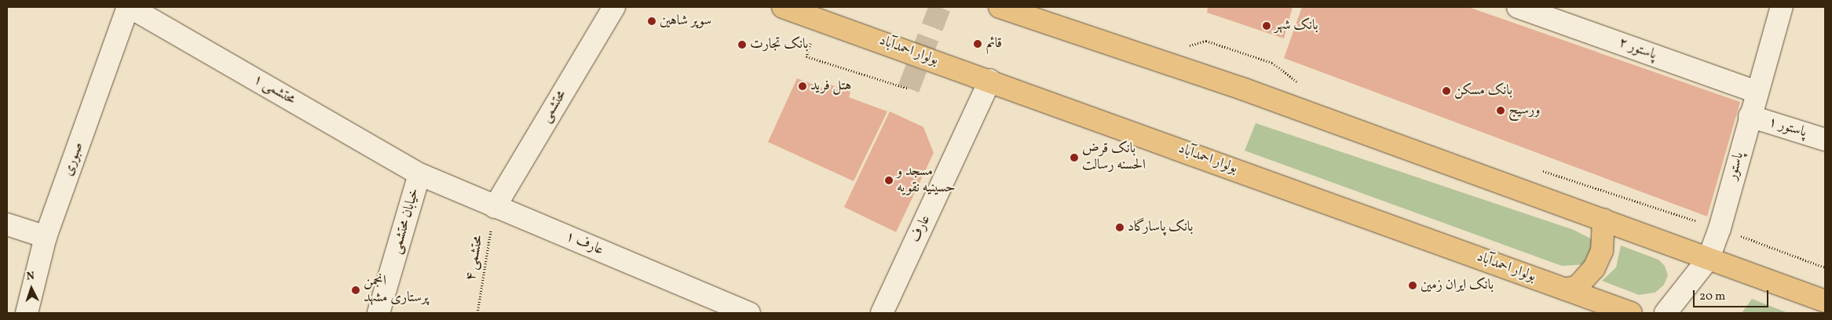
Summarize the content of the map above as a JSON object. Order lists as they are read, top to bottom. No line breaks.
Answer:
{"streets":{"main road":["بولوار احمدآباد"],"street":["پاستور ۲","محتشمی ۱","محتشمی","پاستور ۱","صبوری","پاستور","خیابان محتشمی","عارف","عارف ۱"],"path":["محتشمی ۴"]},"crossings":[["پاستور ۲","پاستور"],["بولوار احمدآباد","عارف"],["محتشمی ۱","صبوری"],["محتشمی ۱","خیابان محتشمی"],["محتشمی ۱","عارف ۱"],["محتشمی","عارف ۱"],["محتشمی","محتشمی ۴"],["پاستور ۱","پاستور"],["خیابان محتشمی","عارف ۱"],["عارف ۱","محتشمی ۴"]],"places":["سوپر شاهین","بانک شهر","قائم","بانک تجارت","هتل فرید","بانک مسکن","ورسیج","بانک قرض الحسنه رسالت","مسجد و حسینیه نقویه","بانک پاسارگاد","بانک ایران زمین","انجمن پرستاری مشهد"],"scale_bar":"20 m","north":"top"}
